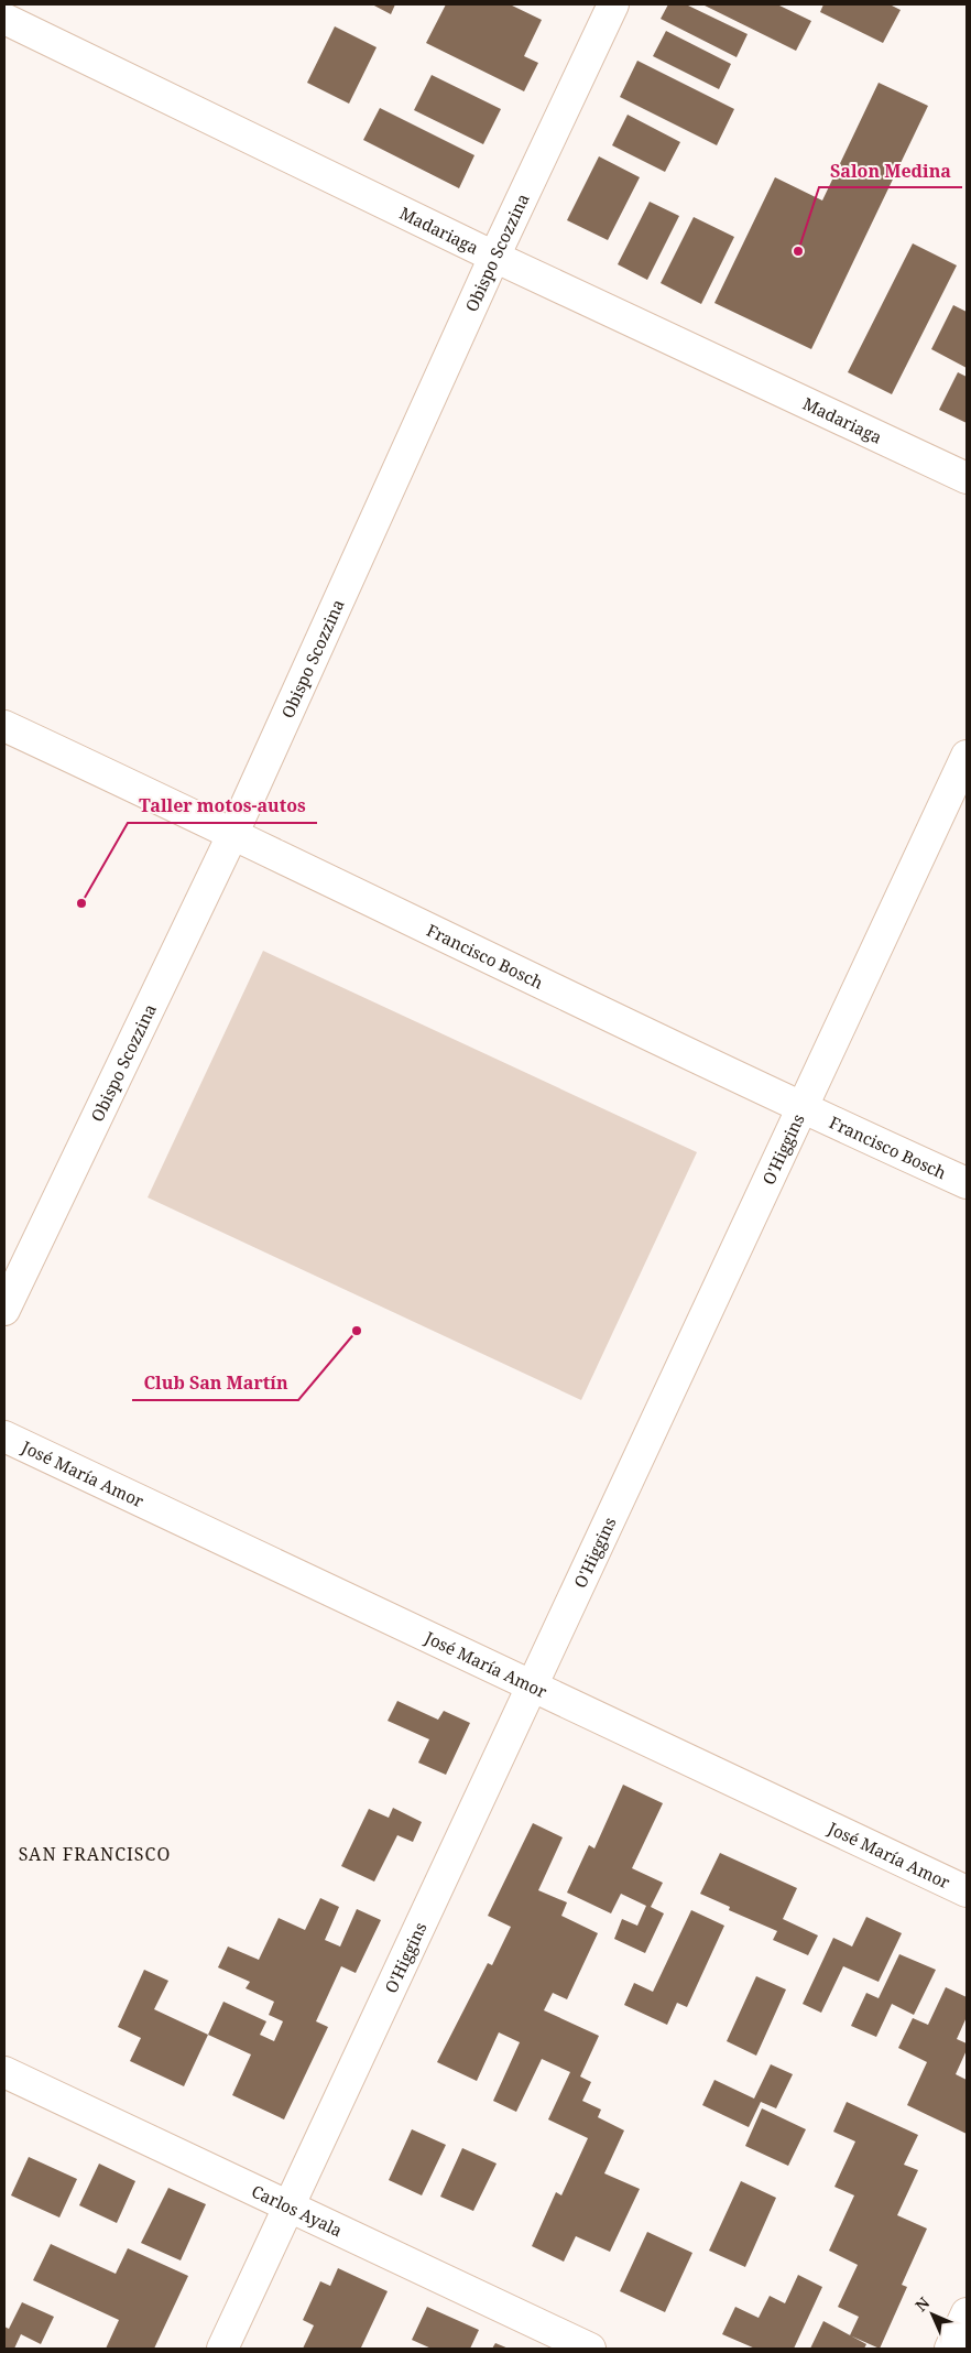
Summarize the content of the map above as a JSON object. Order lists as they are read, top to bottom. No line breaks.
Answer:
{"streets":{"street":["Madariaga","Obispo Scozzina","Francisco Bosch","O'Higgins","José María Amor","Carlos Ayala"]},"crossings":[["Madariaga","Obispo Scozzina"],["Obispo Scozzina","Francisco Bosch"],["Francisco Bosch","O'Higgins"],["O'Higgins","José María Amor"],["O'Higgins","Carlos Ayala"]],"districts":["SAN FRANCISCO"],"places":["Salon Medina","Taller motos-autos","Club San Martín"],"north":"top left"}
